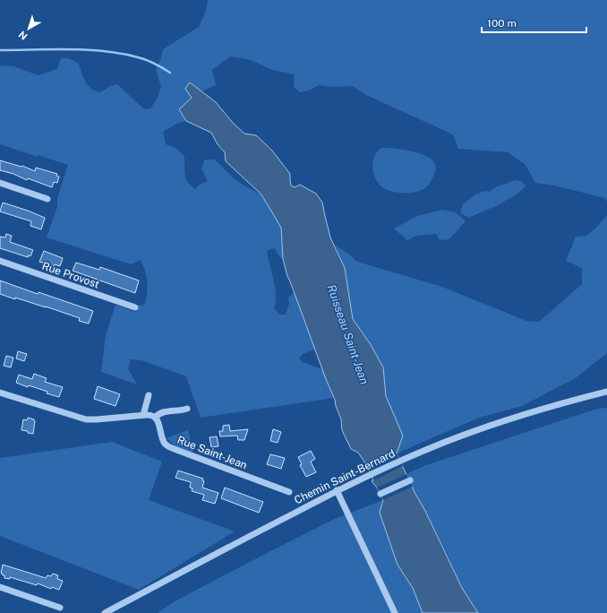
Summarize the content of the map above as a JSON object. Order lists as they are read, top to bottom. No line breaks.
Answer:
{"streets":{"street":["Rue Provost","Rue Saint-Jean","Chemin Saint-Bernard"]},"water":["Ruisseau Saint-Jean"],"scale_bar":"100 m","north":"bottom left"}
